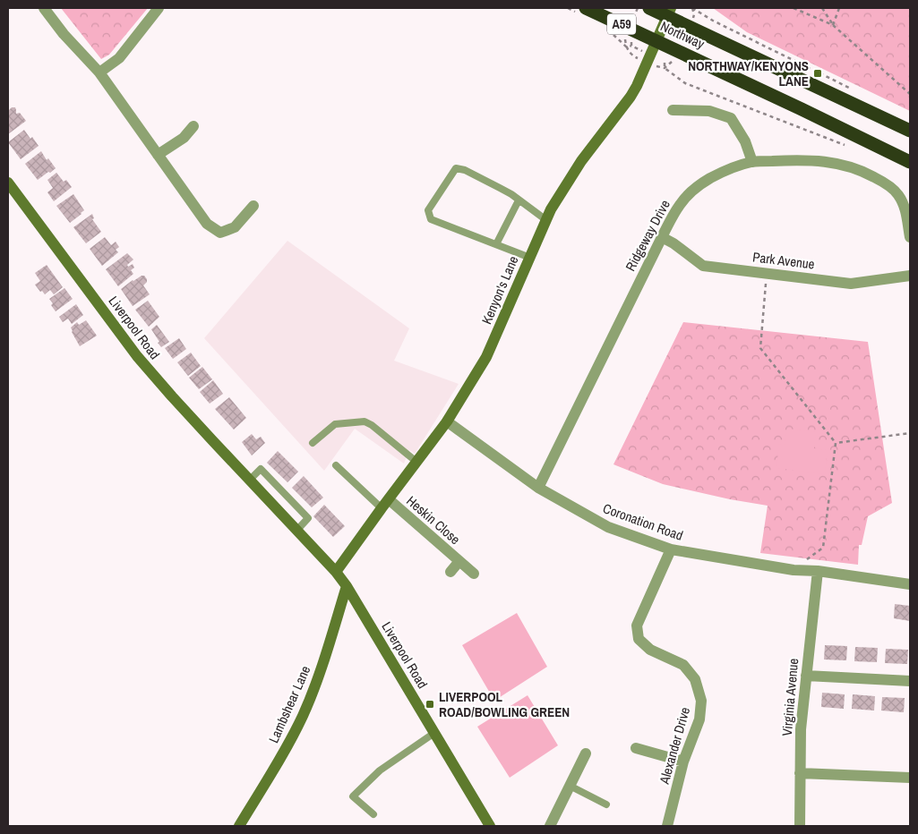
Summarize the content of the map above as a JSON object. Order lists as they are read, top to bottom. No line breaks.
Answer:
{"streets":{"highway":["A59","Northway"],"street":["Ridgeway Drive","Park Avenue","Kenyon's Lane","Liverpool Road","Heskin Close","Coronation Road","Virginia Avenue","Lambshear Lane","Alexander Drive"]},"crossings":[["Northway","Kenyon's Lane"],["Ridgeway Drive","Park Avenue"],["Ridgeway Drive","Coronation Road"],["Kenyon's Lane","Liverpool Road"],["Kenyon's Lane","Heskin Close"],["Kenyon's Lane","Coronation Road"],["Liverpool Road","Lambshear Lane"],["Coronation Road","Virginia Avenue"],["Coronation Road","Alexander Drive"]],"places":{"transit":["NORTHWAY/KENYONS LANE","LIVERPOOL ROAD/BOWLING GREEN"]}}
